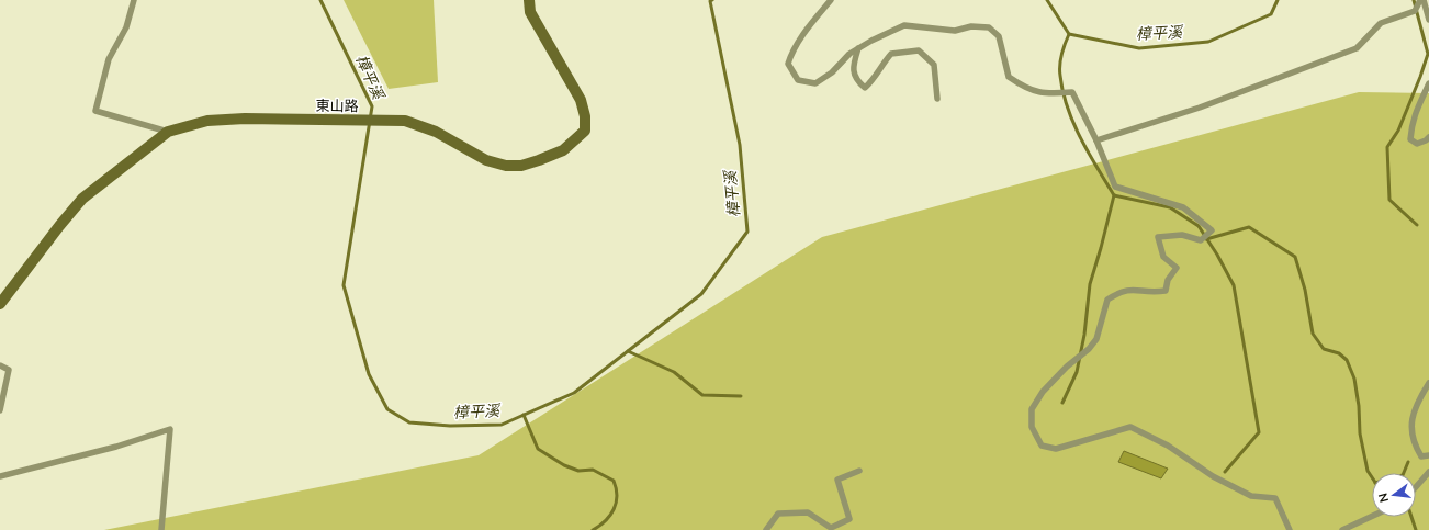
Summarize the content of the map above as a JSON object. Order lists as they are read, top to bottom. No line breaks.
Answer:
{"streets":{"street":["東山路"]},"water":["樟平溪"],"north":"left"}
